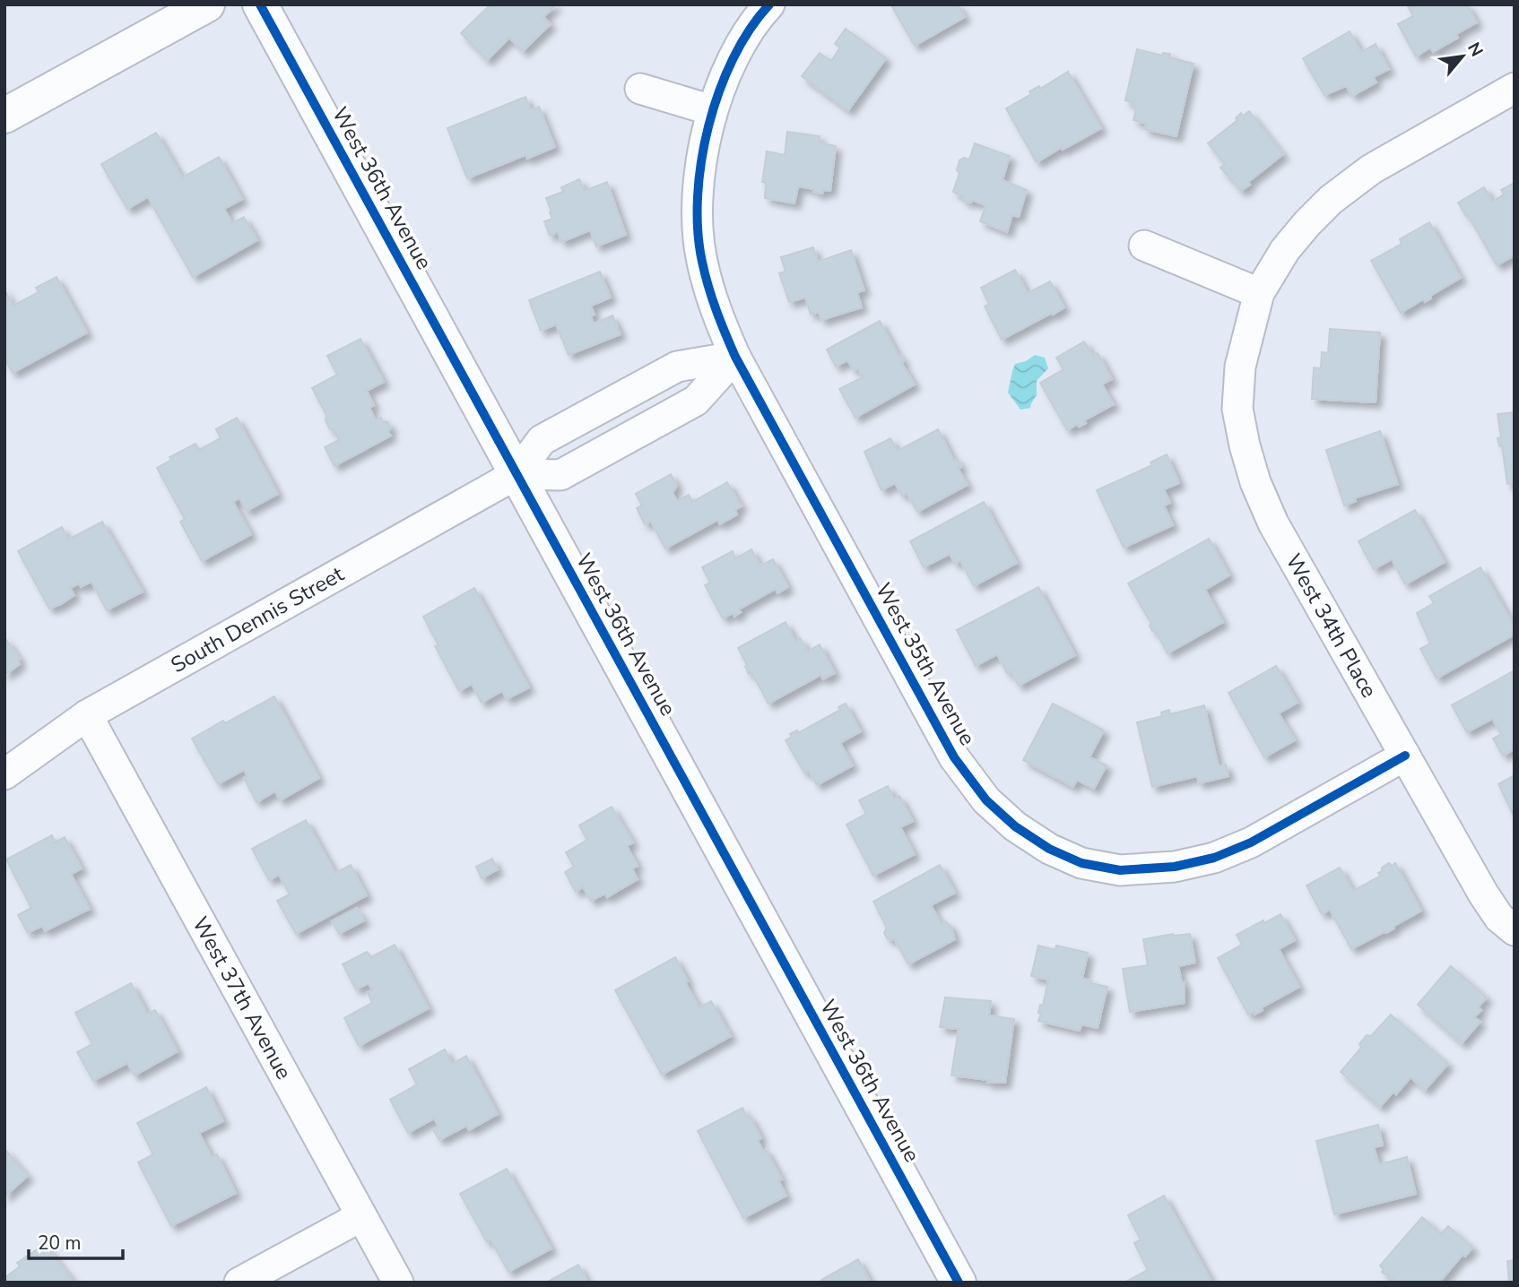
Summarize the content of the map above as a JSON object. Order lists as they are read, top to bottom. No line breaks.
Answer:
{"streets":{"street":["West 36th Avenue","South Dennis Street","West 34th Place","West 35th Avenue","West 37th Avenue"]},"crossings":[["West 36th Avenue","South Dennis Street"],["South Dennis Street","West 35th Avenue"],["South Dennis Street","West 37th Avenue"],["West 34th Place","West 35th Avenue"]],"scale_bar":"20 m","north":"top right"}
